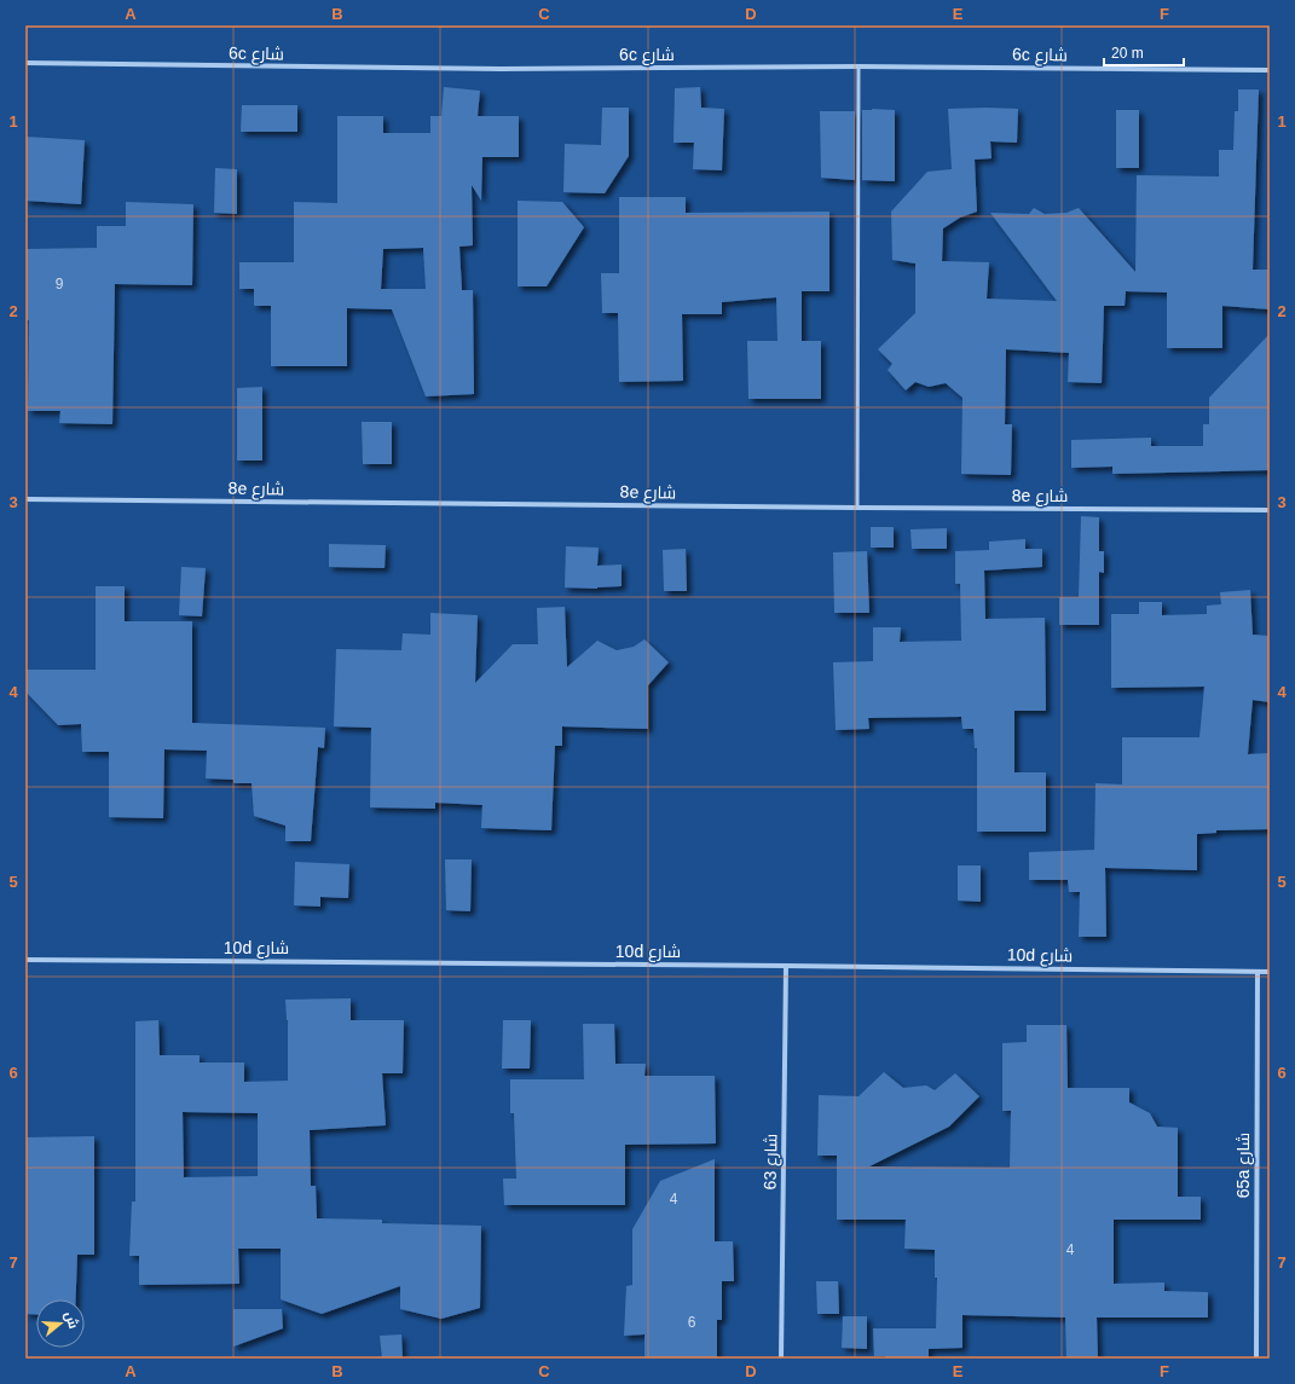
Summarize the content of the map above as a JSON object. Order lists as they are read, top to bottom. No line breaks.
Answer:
{"streets":{"street":["6c شارع","8e شارع","10d شارع","شارع 63","65a شارع"]},"crossings":[["10d شارع","شارع 63"],["10d شارع","65a شارع"]],"house_numbers":["9","4","4","6"],"scale_bar":"20 m","north":"right","grid":{"columns":["A","B","C","D","E","F"],"rows":["1","2","3","4","5","6","7"]}}
